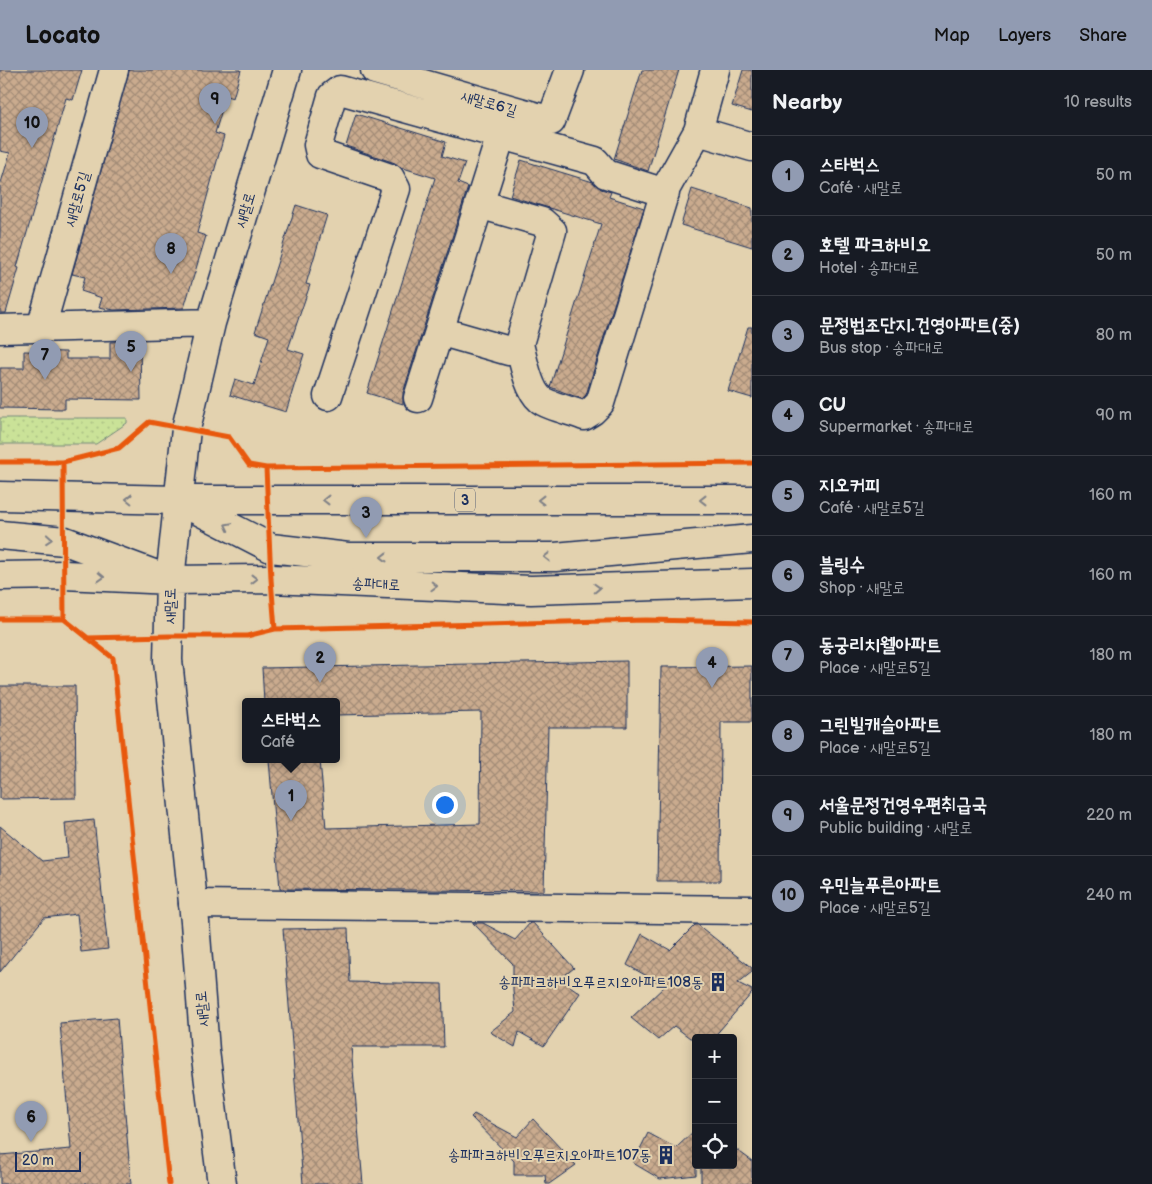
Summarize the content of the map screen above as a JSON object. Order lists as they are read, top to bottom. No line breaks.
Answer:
{"streets":{"main road":["새말로6길","새말로5길","새말로","3","송파대로"]},"crossings":[["새말로","3"],["새말로","송파대로"]],"places":{"building":["송파파크하비오푸르지오아파트108동","송파파크하비오푸르지오아파트107동"]},"scale_bar":"20 m","page":{"header":"Locato","nav":["Map","Layers","Share"],"heading":["Nearby","10 results"],"pins":["9","10","8","5","7","3","2","4","1","6"],"list":[{"mark":"1","name":"스타벅스","note":"Café · 새말로","value":"50 m"},{"mark":"2","name":"호텔 파크하비오","note":"Hotel · 송파대로","value":"50 m"},{"mark":"3","name":"문정법조단지.건영아파트(중)","note":"Bus stop · 송파대로","value":"80 m"},{"mark":"4","name":"CU","note":"Supermarket · 송파대로","value":"90 m"},{"mark":"5","name":"지오커피","note":"Café · 새말로5길","value":"160 m"},{"mark":"6","name":"블링수","note":"Shop · 새말로","value":"160 m"},{"mark":"7","name":"동궁리치웰아파트","note":"Place · 새말로5길","value":"180 m"},{"mark":"8","name":"그린빌캐슬아파트","note":"Place · 새말로5길","value":"180 m"},{"mark":"9","name":"서울문정건영우편취급국","note":"Public building · 새말로","value":"220 m"},{"mark":"10","name":"우민늘푸른아파트","note":"Place · 새말로5길","value":"240 m"}],"popup":["스타벅스","Café"],"map_buttons":["+","−"],"scale":"20 m"}}
